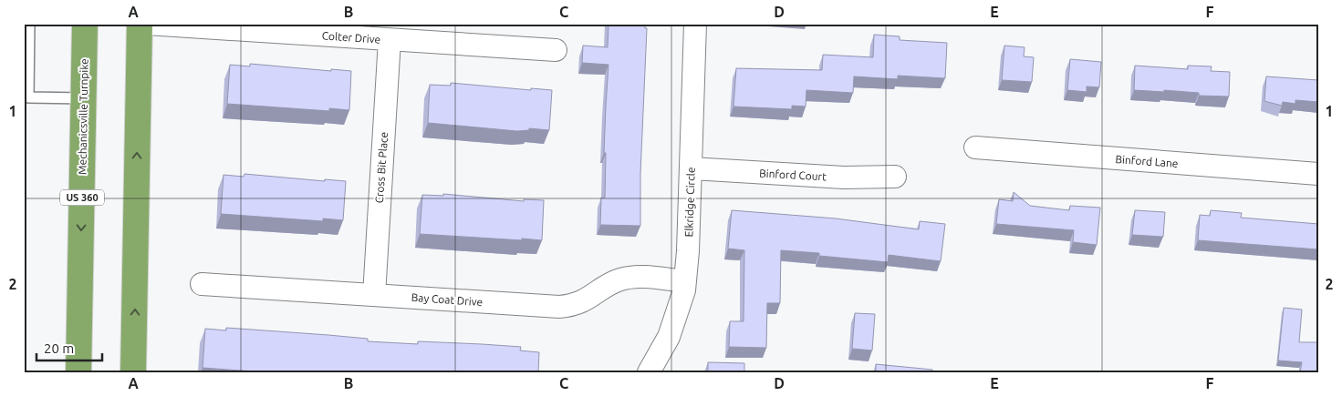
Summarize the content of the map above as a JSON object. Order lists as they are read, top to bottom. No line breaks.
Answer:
{"streets":{"highway":["Mechanicsville Turnpike","US 360"],"street":["Colter Drive","Binford Lane","Cross Bit Place","Binford Court","Elkridge Circle","Bay Coat Drive"]},"crossings":[["Colter Drive","Cross Bit Place"],["Cross Bit Place","Bay Coat Drive"],["Binford Court","Elkridge Circle"],["Elkridge Circle","Bay Coat Drive"]],"scale_bar":"20 m","grid":{"columns":["A","B","C","D","E","F"],"rows":["1","2"]}}
